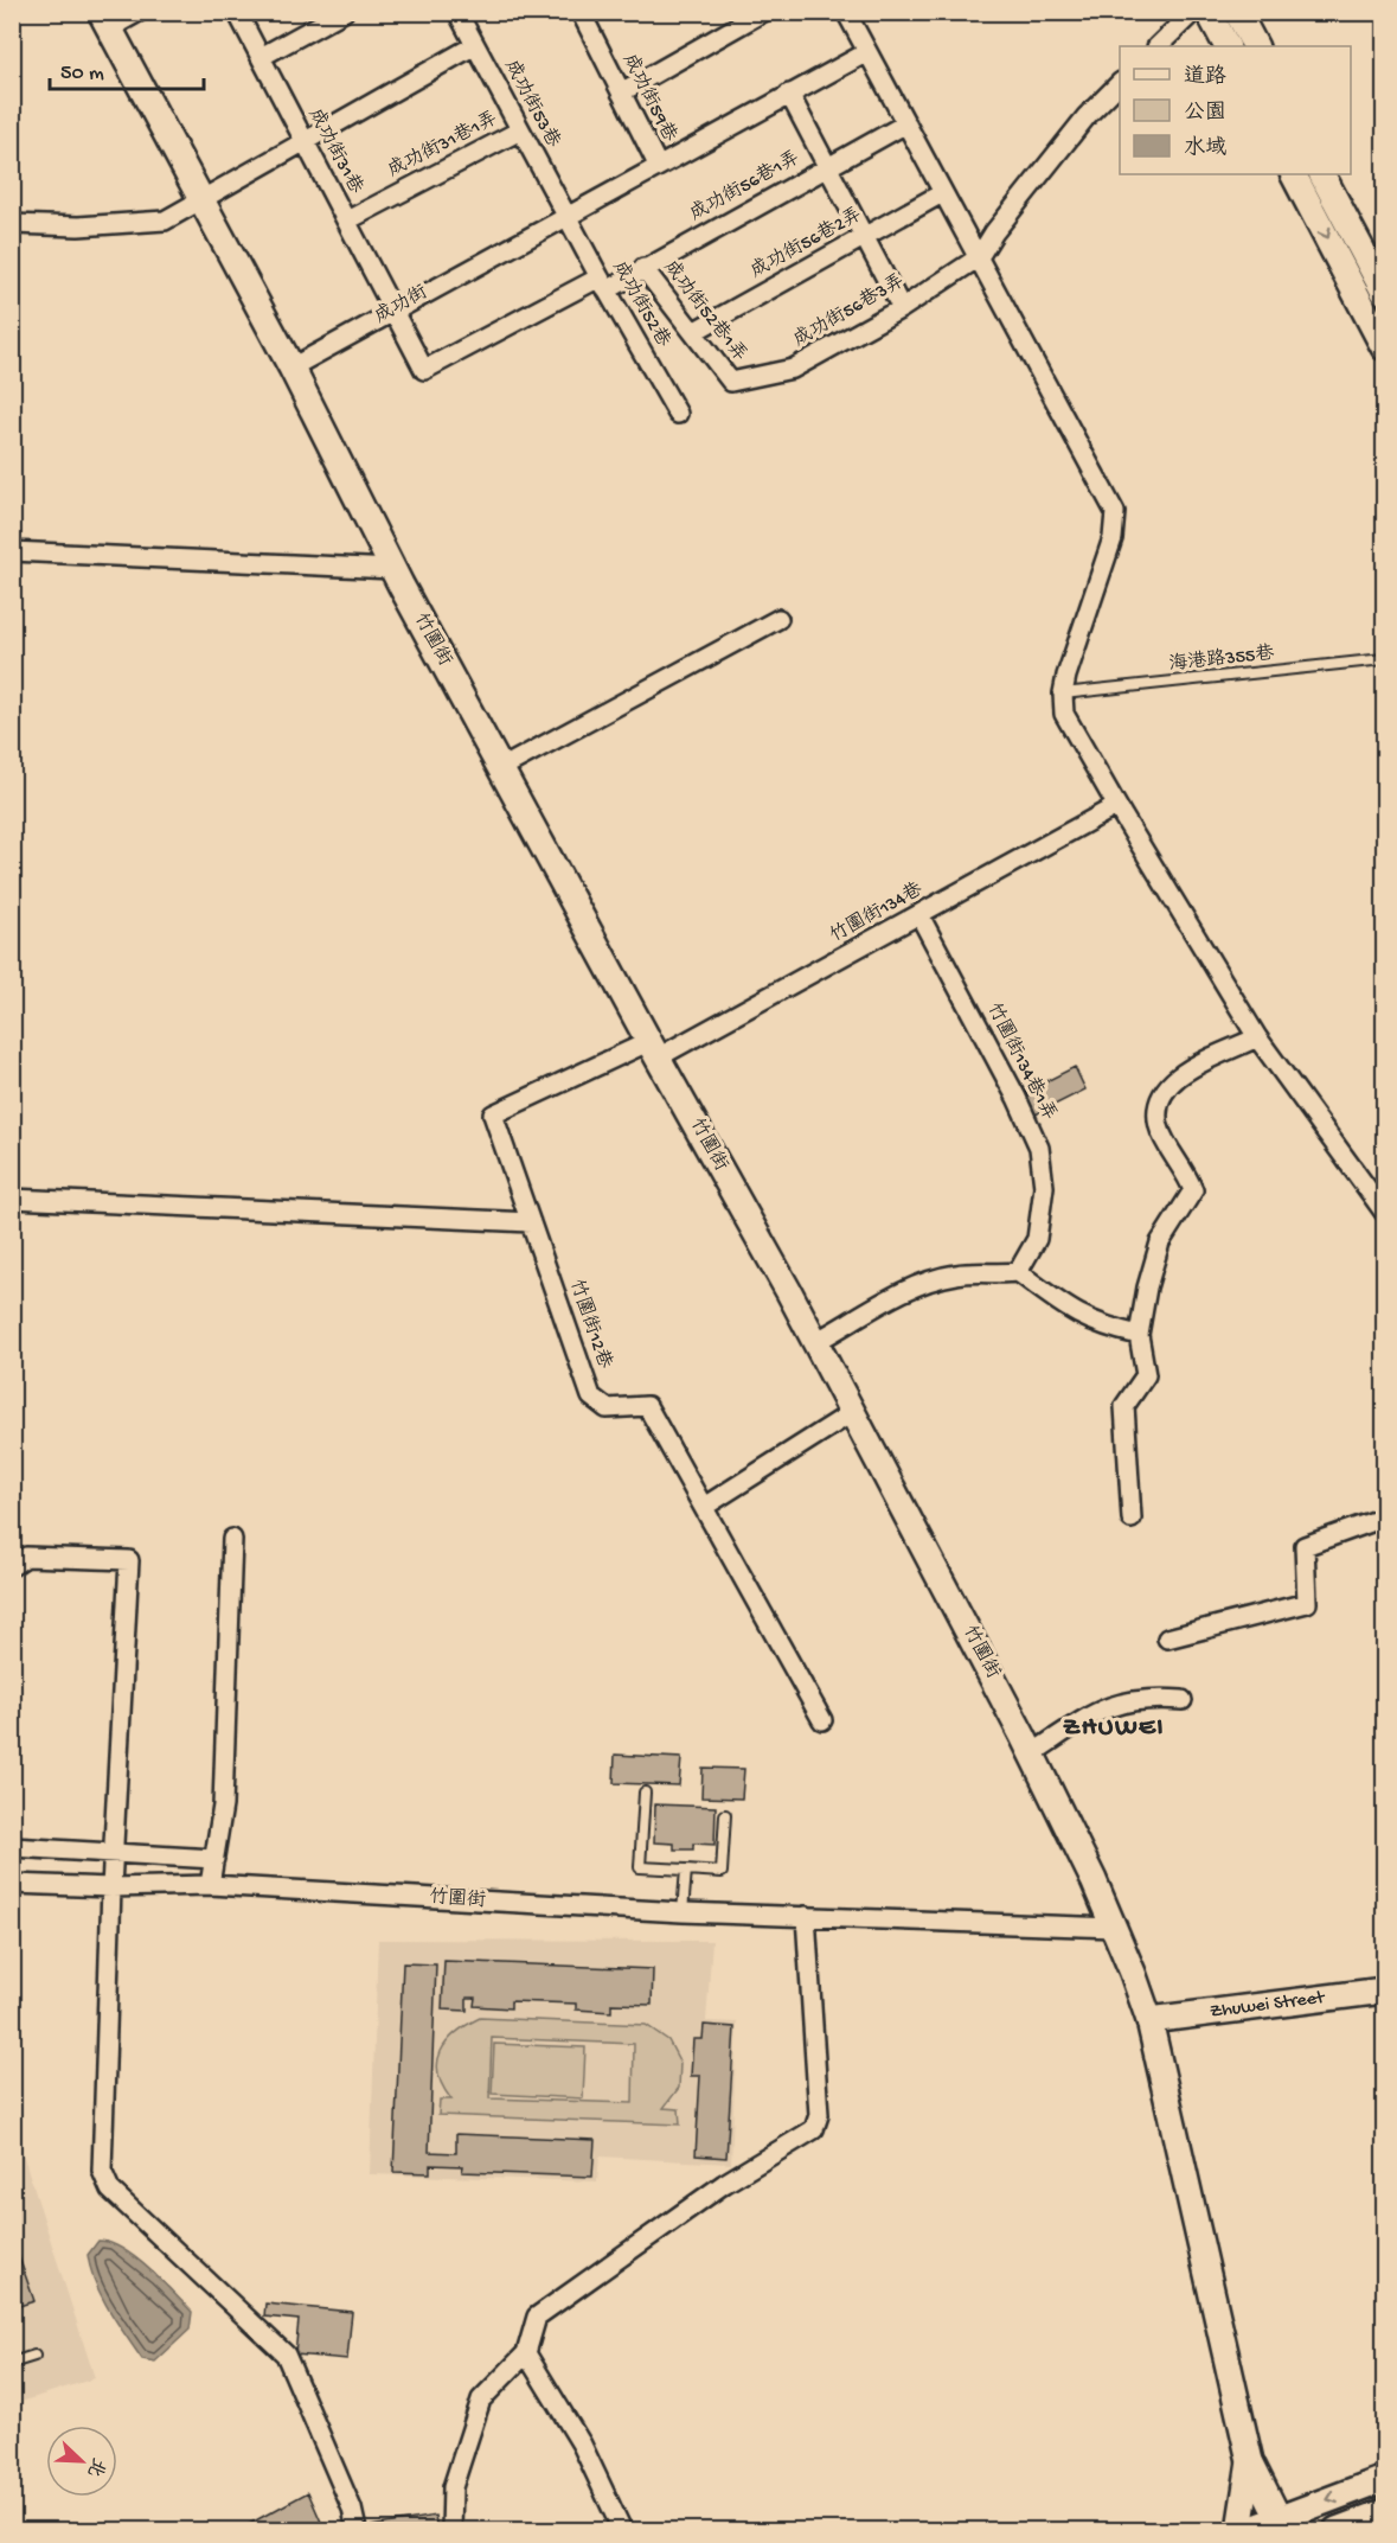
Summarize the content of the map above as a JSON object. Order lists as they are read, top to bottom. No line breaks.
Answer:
{"streets":{"street":["成功街59巷","成功街53巷","成功街31巷1弄","成功街31巷","成功街56巷1弄","成功街56巷2弄","成功街52巷","成功街","成功街52巷1弄","成功街56巷3弄","竹圍街","竹圍街134巷","竹圍街134巷1弄","竹圍街12巷","Zhuwei Street"],"lane":["海港路355巷"]},"crossings":[["成功街59巷","成功街"],["成功街53巷","成功街31巷1弄"],["成功街53巷","成功街52巷"],["成功街53巷","成功街"],["成功街31巷1弄","成功街31巷"],["成功街31巷","成功街56巷1弄"],["成功街31巷","成功街52巷"],["成功街31巷","成功街"],["成功街56巷1弄","成功街52巷"],["成功街56巷1弄","成功街52巷1弄"],["成功街56巷2弄","成功街52巷1弄"],["成功街52巷","成功街"],["成功街","竹圍街"],["成功街52巷1弄","成功街56巷3弄"],["竹圍街","竹圍街134巷"],["竹圍街","竹圍街12巷"],["竹圍街","Zhuwei Street"],["竹圍街134巷","竹圍街134巷1弄"],["竹圍街134巷","竹圍街12巷"]],"districts":["ZHUWEI"],"legend":["道路","公園","水域"],"scale_bar":"50 m","north":"bottom right"}
